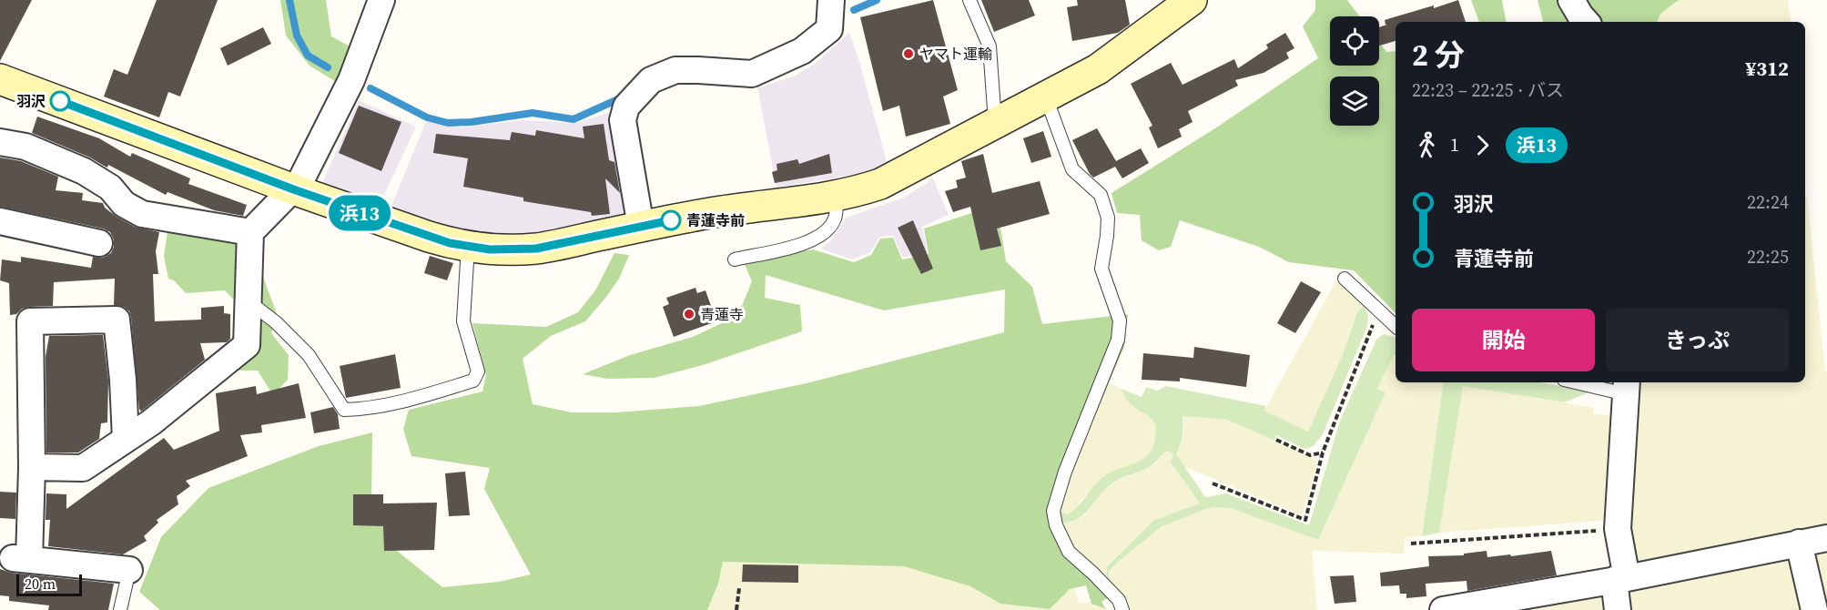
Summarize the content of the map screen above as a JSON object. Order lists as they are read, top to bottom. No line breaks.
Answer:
{"places":["ヤマト運輸","羽沢","青蓮寺前","青蓮寺"],"lines":["bus line 浜13"],"scale_bar":"20 m","page":{"on_map":"浜13","heading":["2 分","22:23 – 22:25 · バス","¥312"],"legs":["1","浜13"],"list":[{"name":"羽沢","value":"22:24"},{"name":"青蓮寺前","value":"22:25"}],"buttons":["開始","きっぷ"],"scale":"20 m"}}
